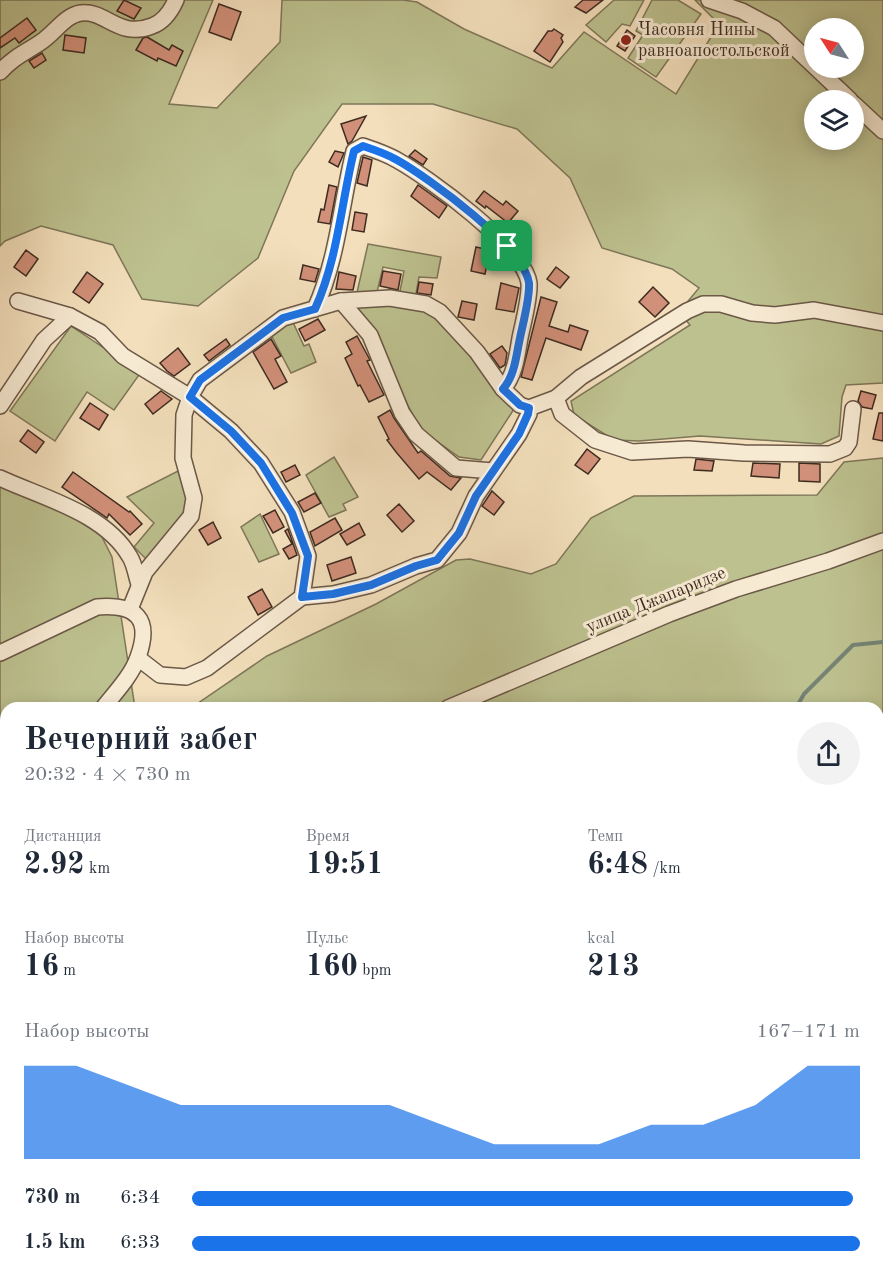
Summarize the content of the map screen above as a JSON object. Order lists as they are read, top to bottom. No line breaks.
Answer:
{"streets":{"street":["улица Джапаридзе"]},"places":["Часовня Нины равноапостольской"],"north":"top left","page":{"heading":["Вечерний забег","20:32 · 4 × 730 m"],"stats":[["Дистанция","2.92 km"],["Время","19:51"],["Темп","6:48 /km"],["Набор высоты","16 m"],["Пульс","160 bpm"],["kcal","213"]],"chart":["Набор высоты","167–171 m"],"list":[{"name":"730 m","note":"6:34"},{"name":"1.5 km","note":"6:33"}]}}
